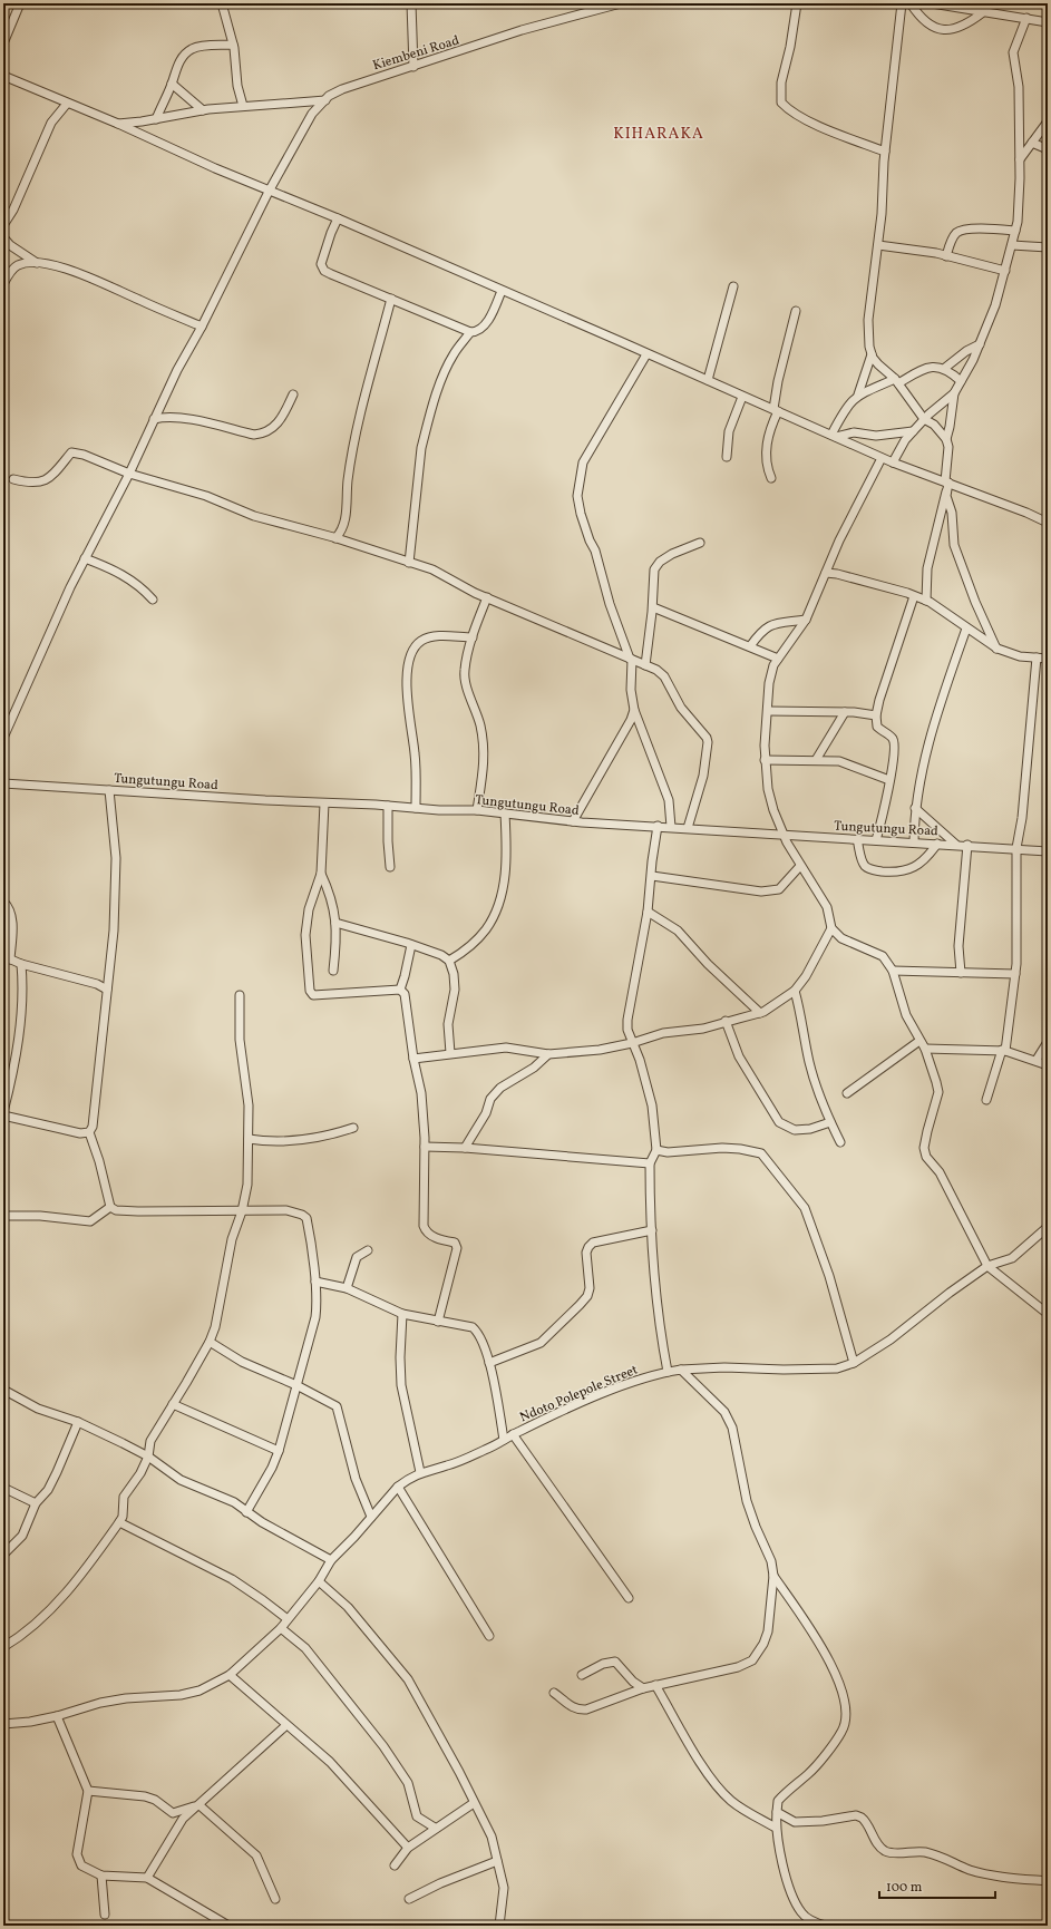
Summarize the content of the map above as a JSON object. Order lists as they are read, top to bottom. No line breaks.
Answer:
{"streets":{"street":["Kiembeni Road","Tungutungu Road","Ndoto Polepole Street"]},"districts":["KIHARAKA"],"scale_bar":"100 m"}
